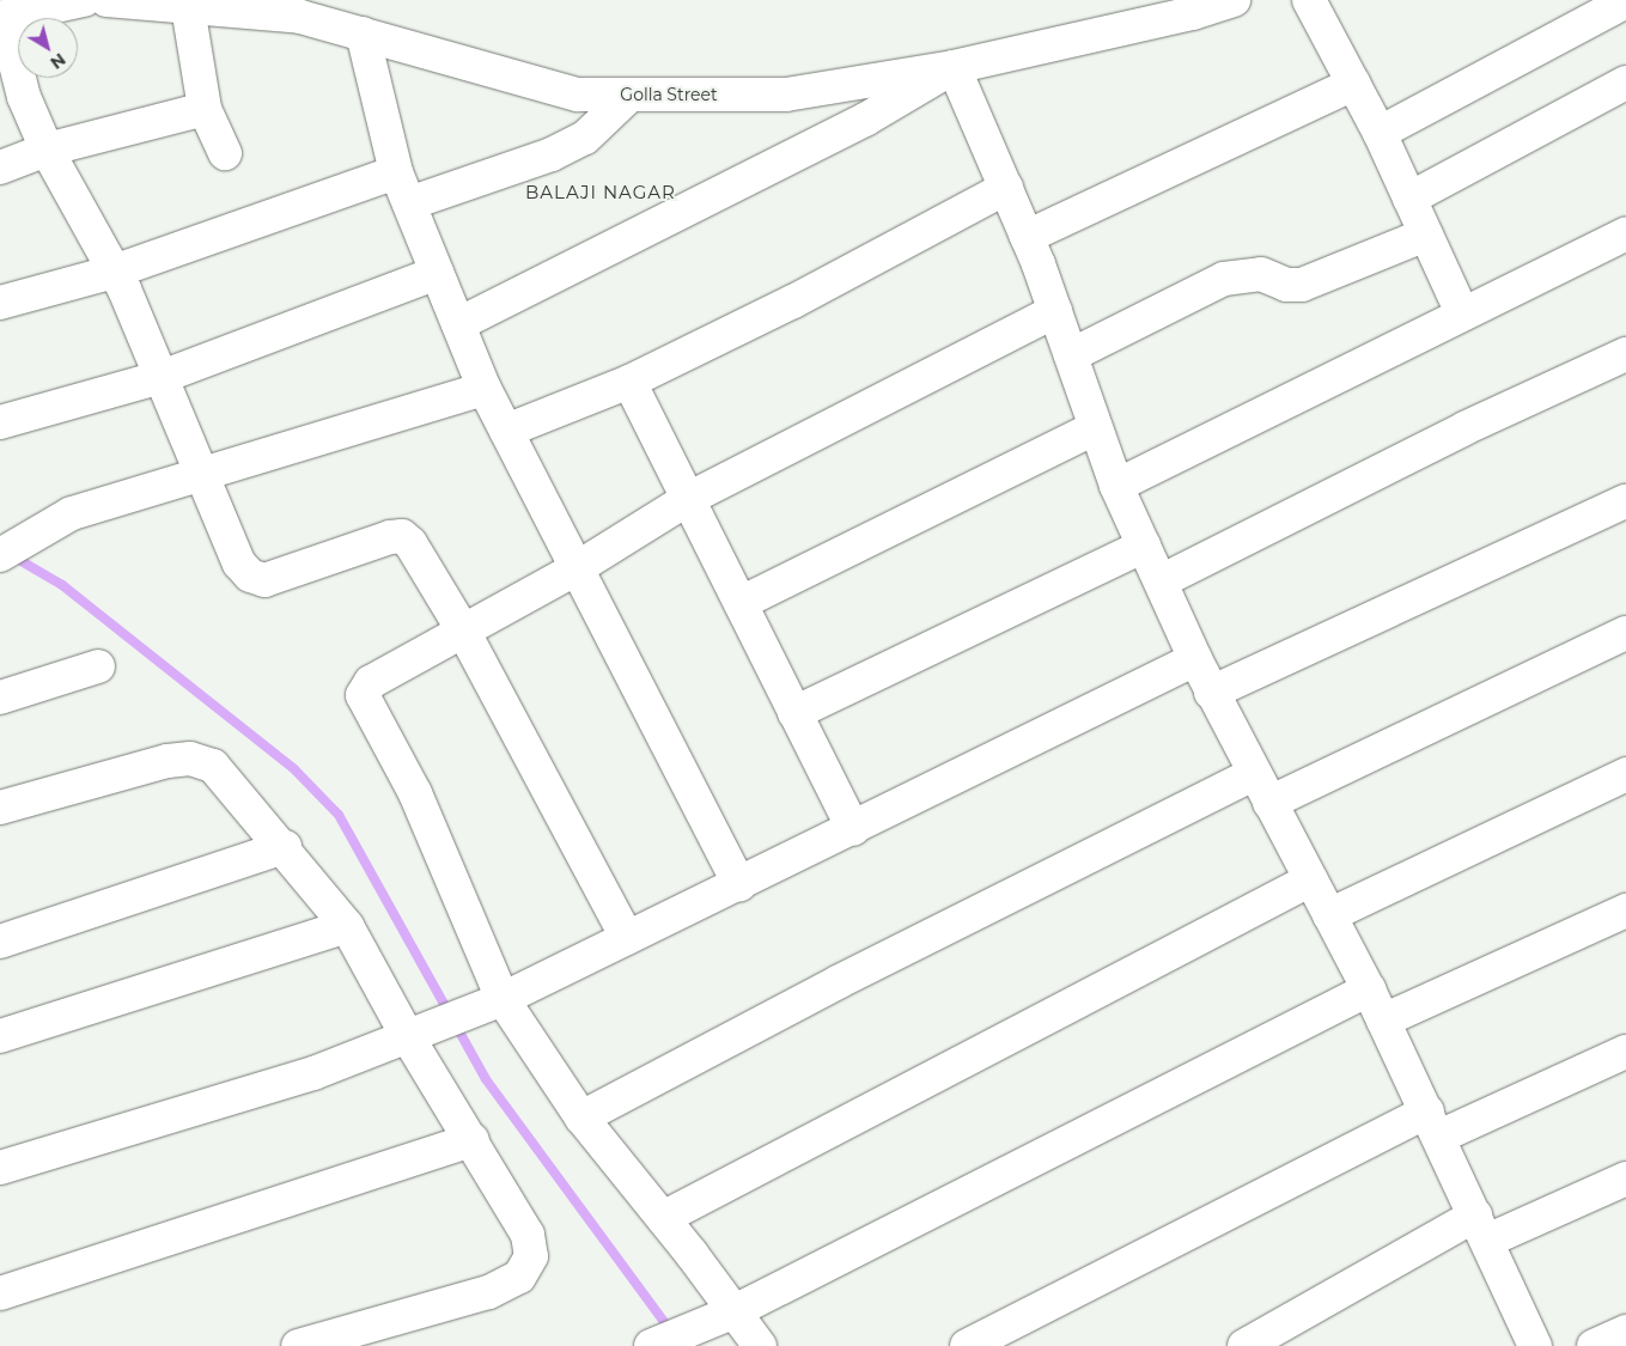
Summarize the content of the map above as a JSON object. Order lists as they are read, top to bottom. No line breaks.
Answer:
{"streets":{"street":["Golla Street"]},"districts":["BALAJI NAGAR"],"north":"bottom right"}
